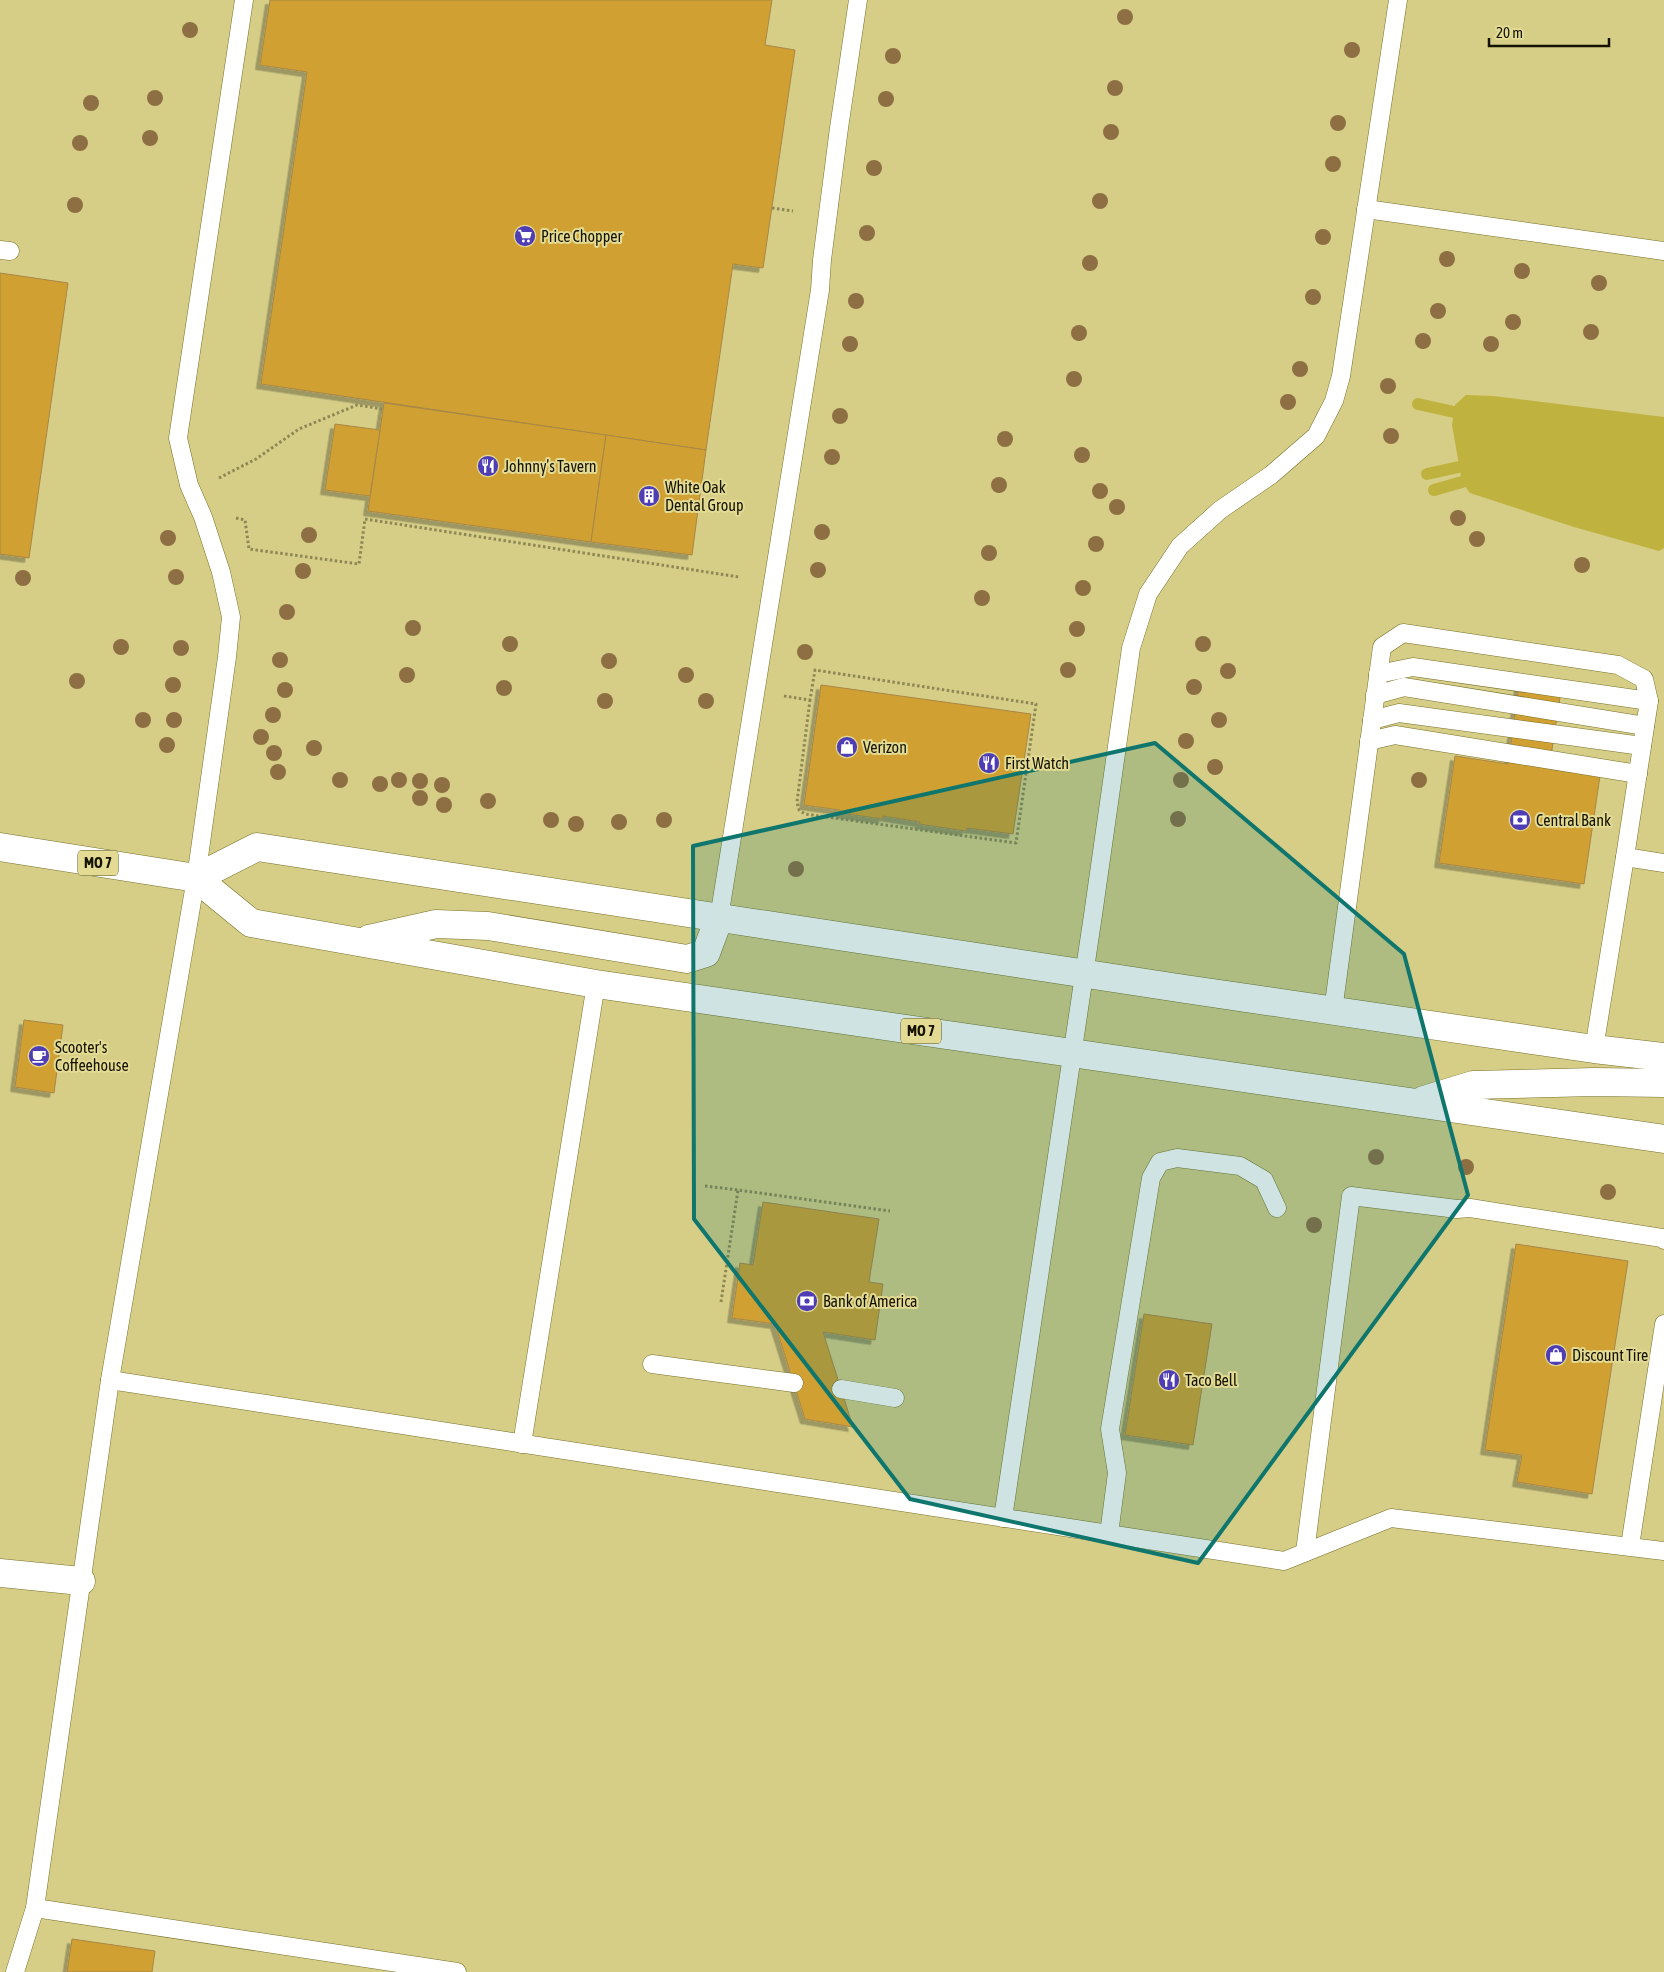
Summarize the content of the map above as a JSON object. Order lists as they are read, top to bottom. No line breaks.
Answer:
{"streets":{"main road":["MO 7"]},"places":{"supermarket":["Price Chopper"],"restaurant":["Johnny’s Tavern","First Watch","Taco Bell"],"building":["White Oak Dental Group"],"shop":["Verizon","Discount Tire"],"bank":["Central Bank","Bank of America"],"cafe":["Scooter's Coffeehouse"]},"scale_bar":"20 m"}
